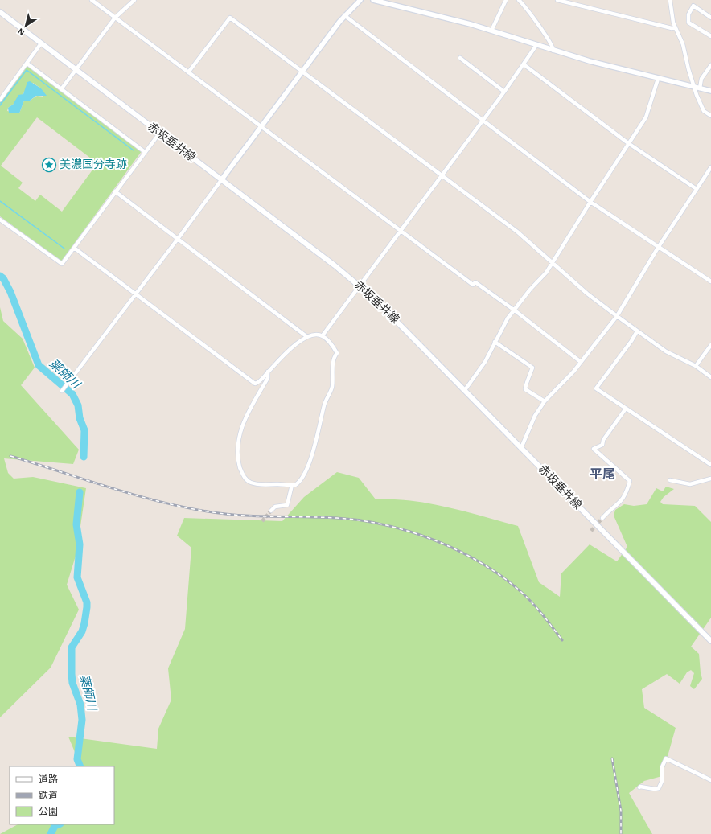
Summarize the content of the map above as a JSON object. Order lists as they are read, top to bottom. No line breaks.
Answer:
{"streets":{"main road":["赤坂垂井線"]},"districts":["平尾"],"water":["薬師川"],"places":{"place":["美濃国分寺跡"]},"legend":["道路","鉄道","公園"],"north":"bottom left"}
